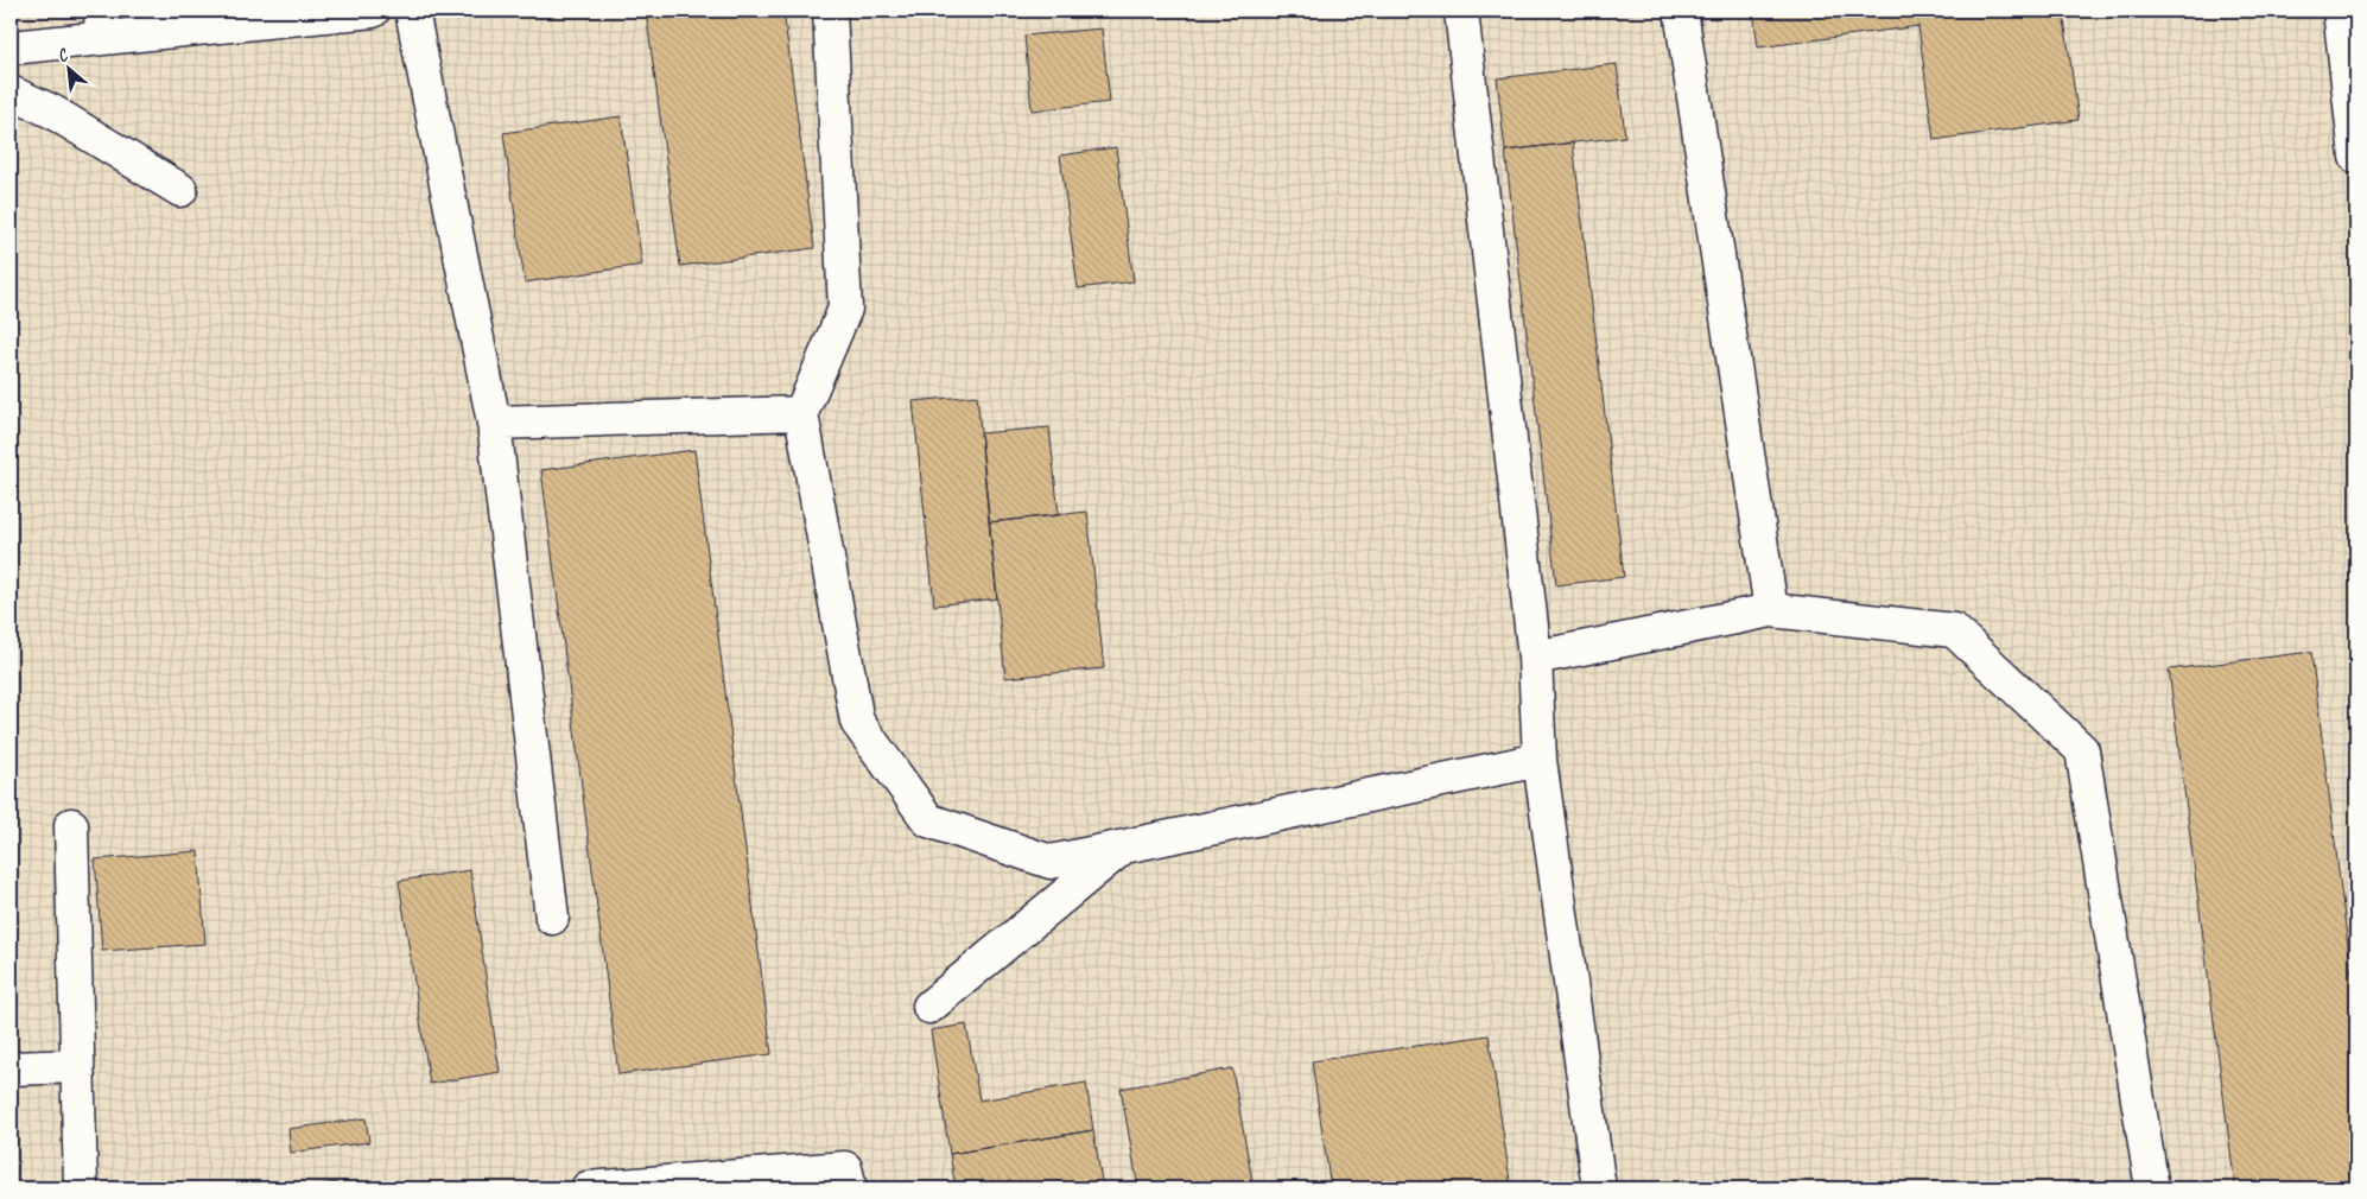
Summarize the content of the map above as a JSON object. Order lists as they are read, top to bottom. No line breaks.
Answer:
{"north":"top left"}
